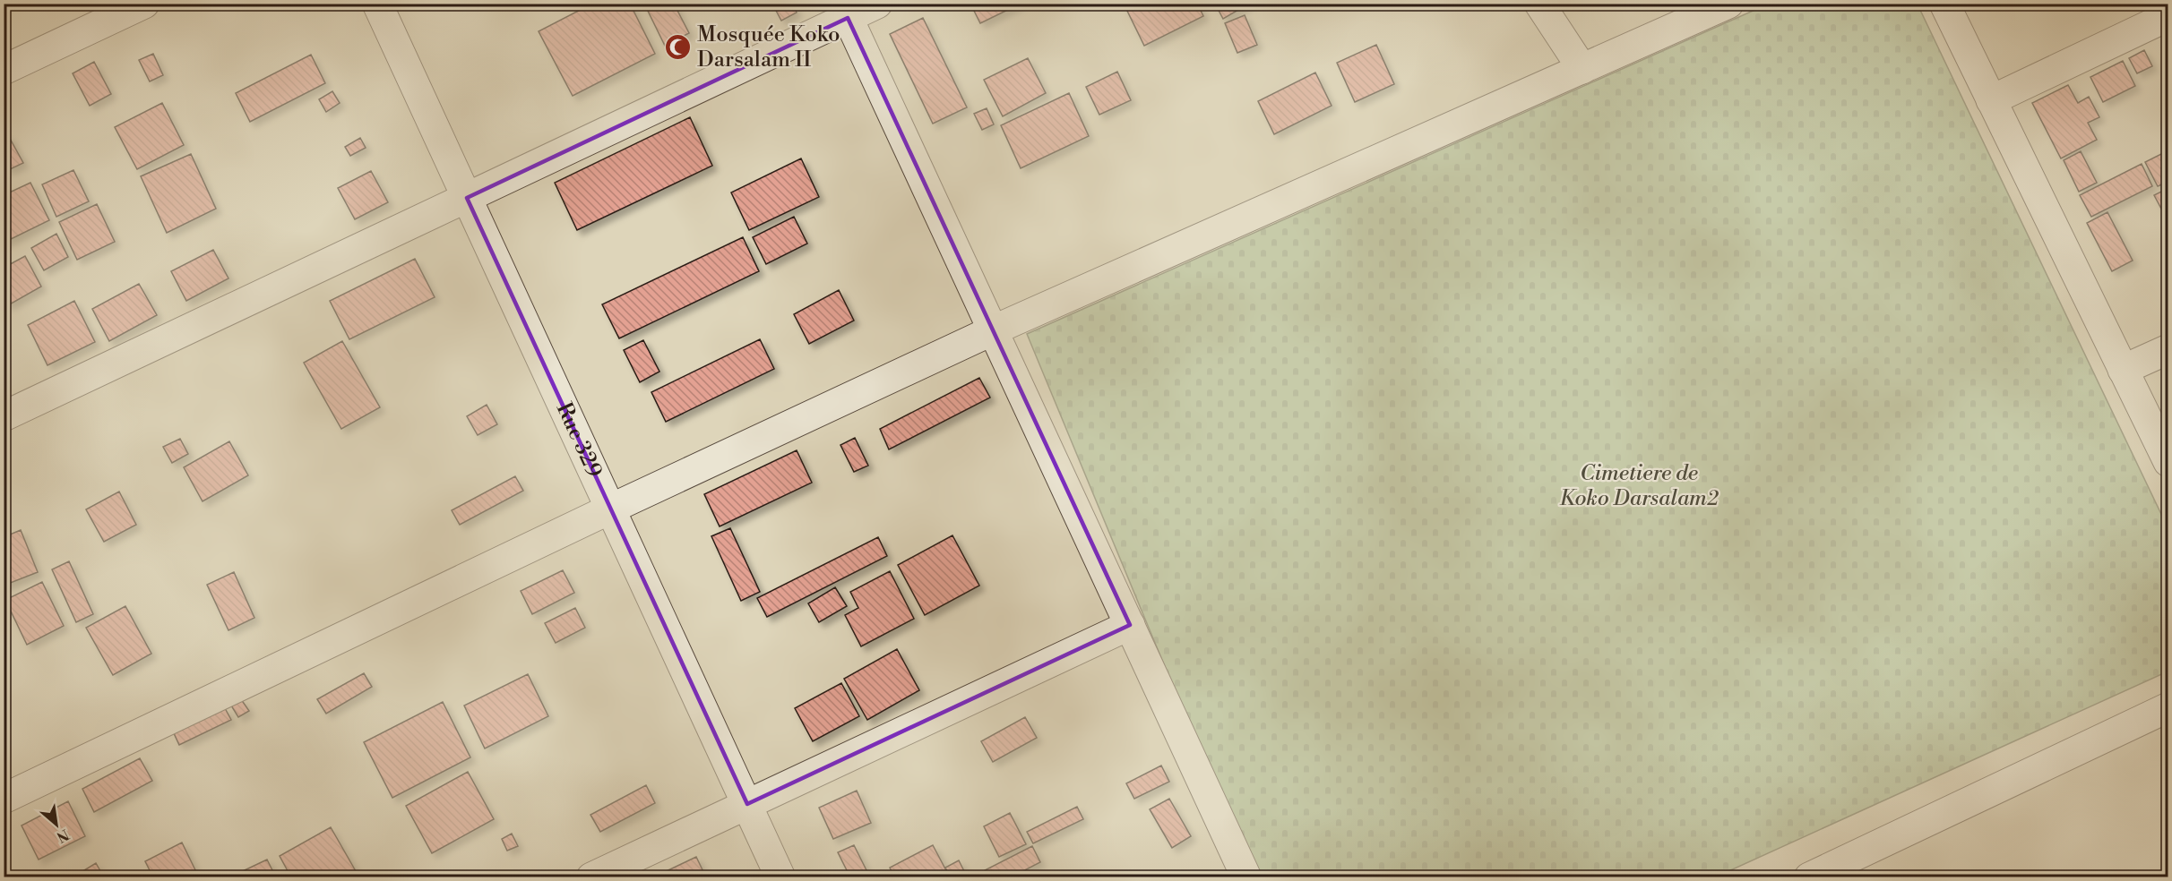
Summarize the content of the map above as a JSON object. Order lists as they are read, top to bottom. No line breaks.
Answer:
{"streets":{"street":["Rue 329"]},"parks":["Cimetiere de Koko Darsalam2"],"places":{"mosque":["Mosquée Koko Darsalam II"]},"north":"bottom right"}
